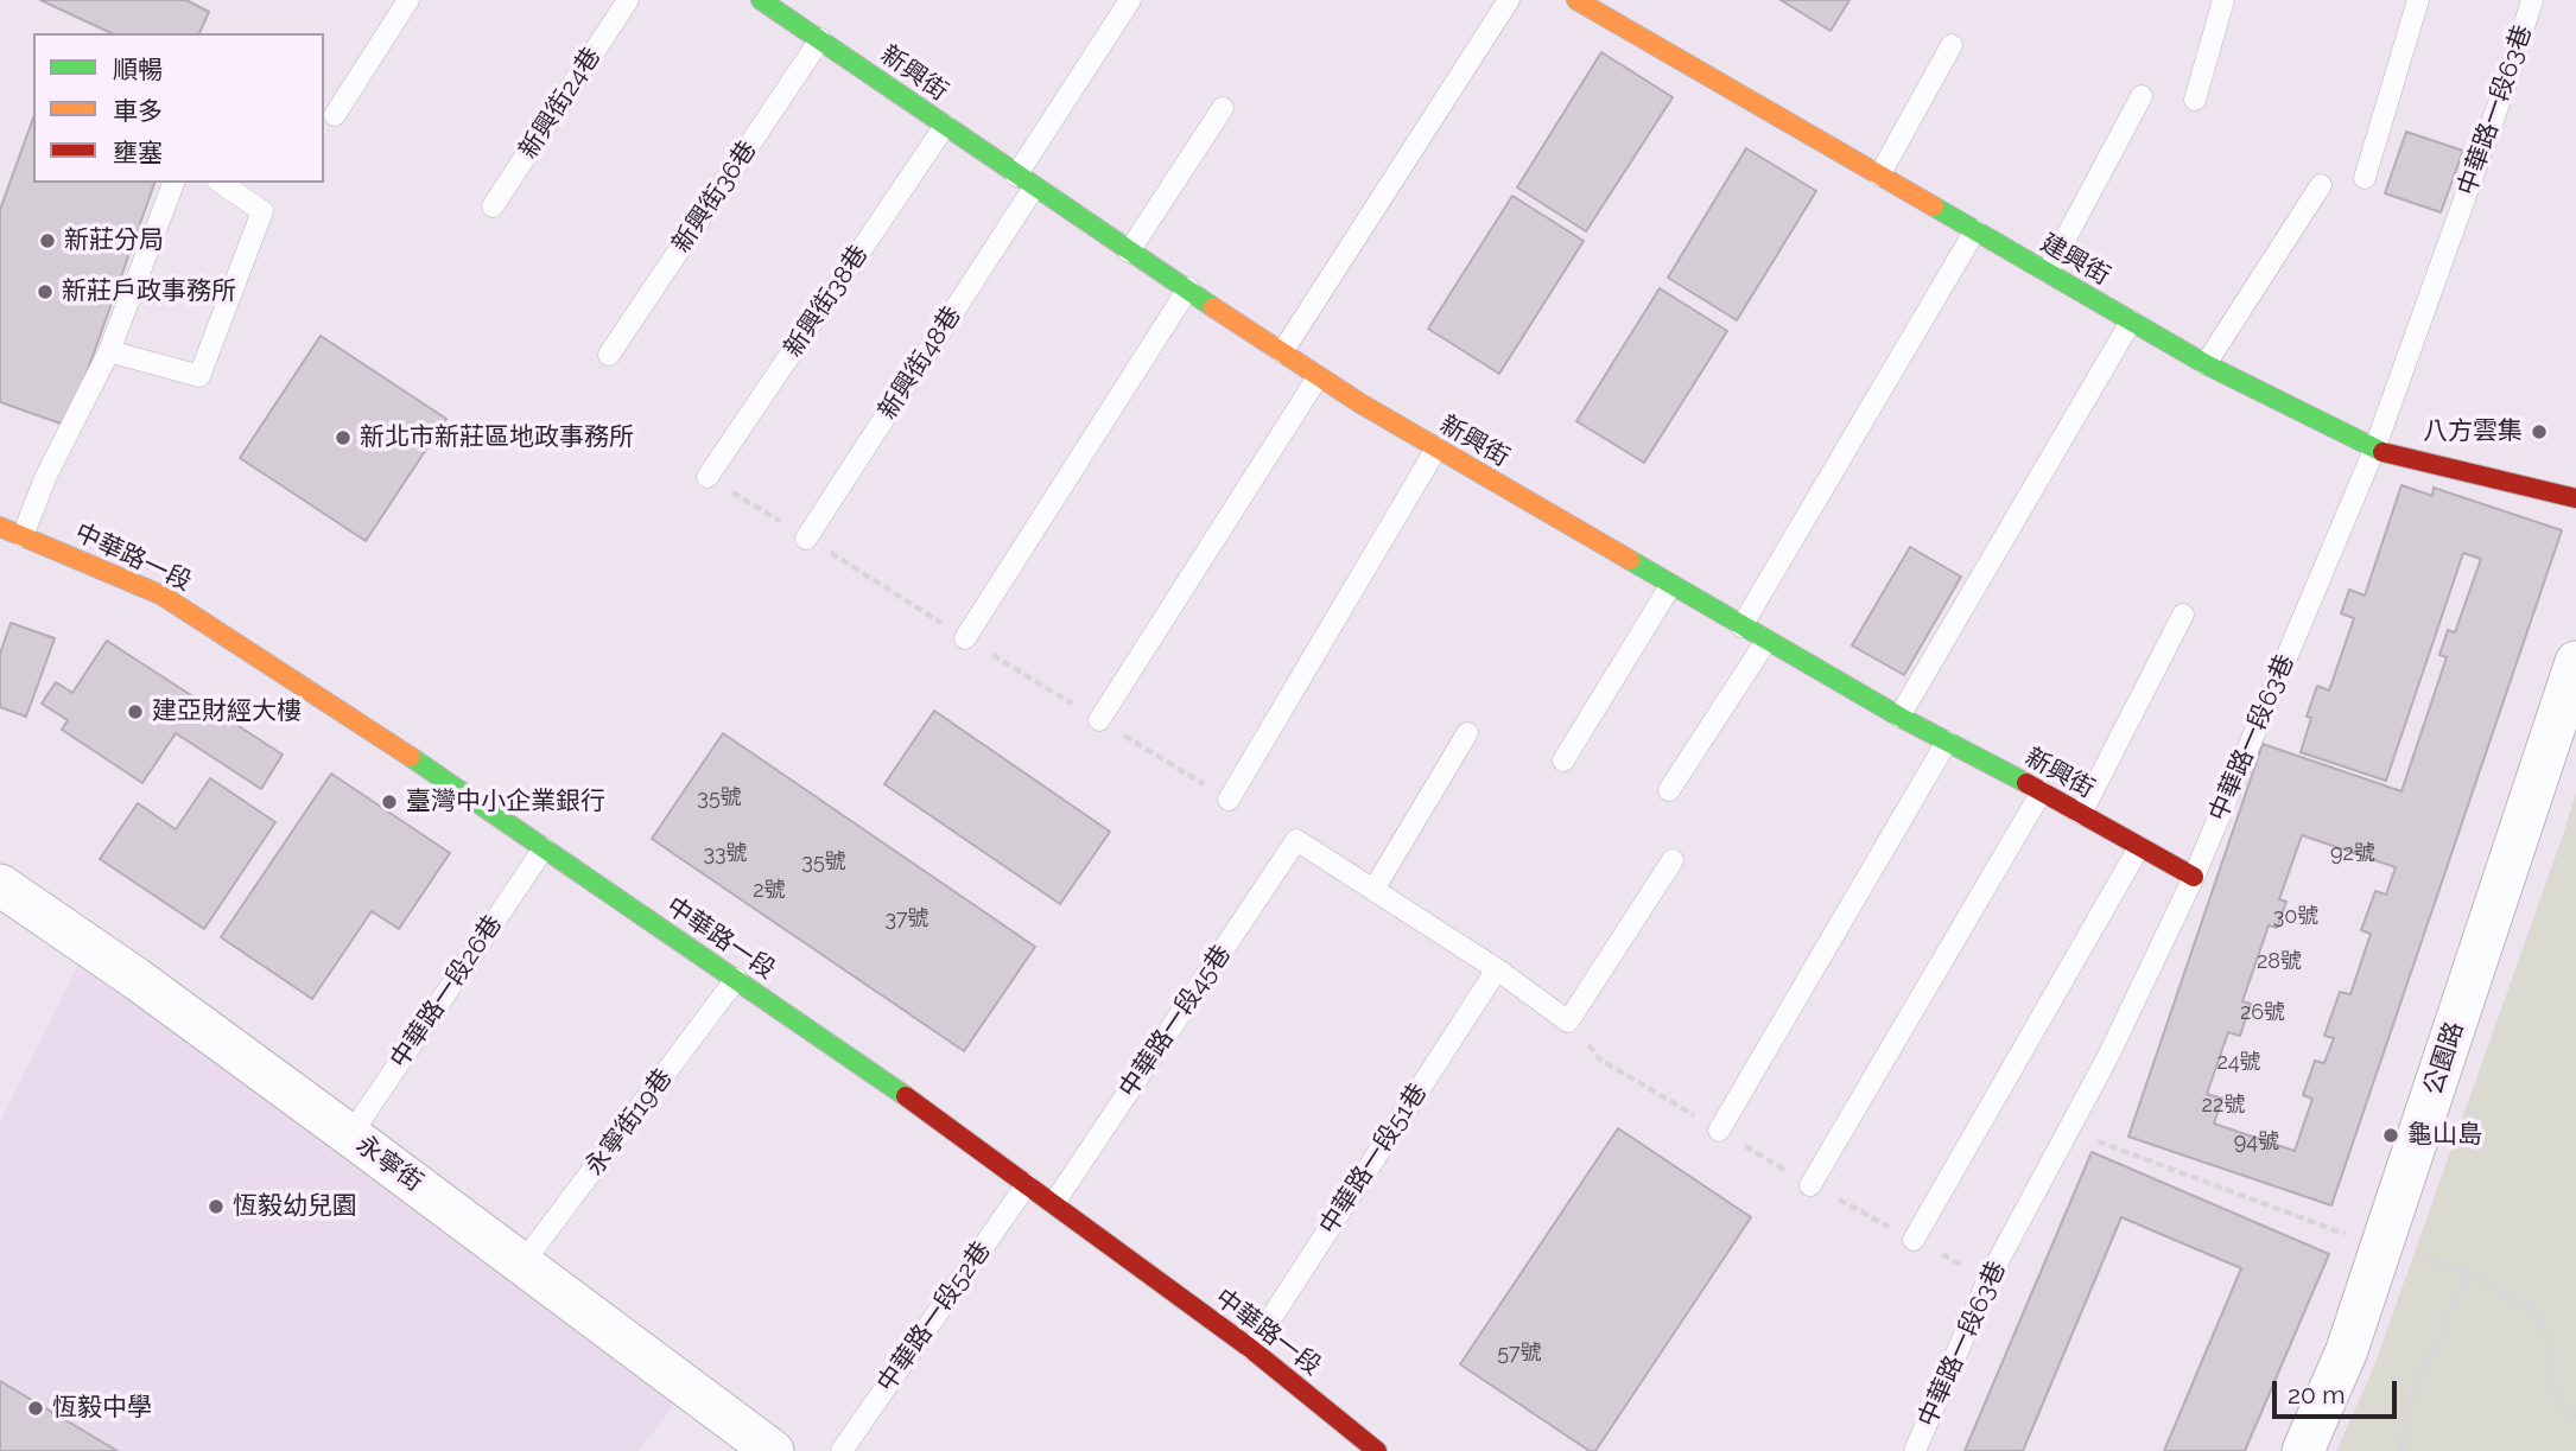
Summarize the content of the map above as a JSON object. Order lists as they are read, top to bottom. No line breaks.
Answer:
{"streets":{"street":["新興街","建興街","中華路一段","公園路","永寧街"],"lane":["新興街24巷","中華路一段63巷","新興街36巷","新興街38巷","新興街48巷","中華路一段26巷","中華路一段45巷","永寧街19巷","中華路一段51巷","中華路一段52巷"]},"crossings":[["新興街","中華路一段63巷"],["新興街","新興街36巷"],["新興街","新興街38巷"],["新興街","新興街48巷"],["中華路一段63巷","建興街"],["中華路一段","中華路一段26巷"],["中華路一段","中華路一段45巷"],["中華路一段","永寧街19巷"],["中華路一段","中華路一段51巷"],["中華路一段","中華路一段52巷"],["中華路一段26巷","永寧街"],["永寧街19巷","永寧街"]],"places":["新莊分局","新莊戶政事務所","八方雲集","新北市新莊區地政事務所","建亞財經大樓","臺灣中小企業銀行","龜山島","恆毅幼兒園","恆毅中學"],"house_numbers":["35號","33號","92號","35號","2號","30號","37號","28號","26號","24號","22號","94號","57號"],"legend":["順暢","車多","壅塞"],"scale_bar":"20 m"}
